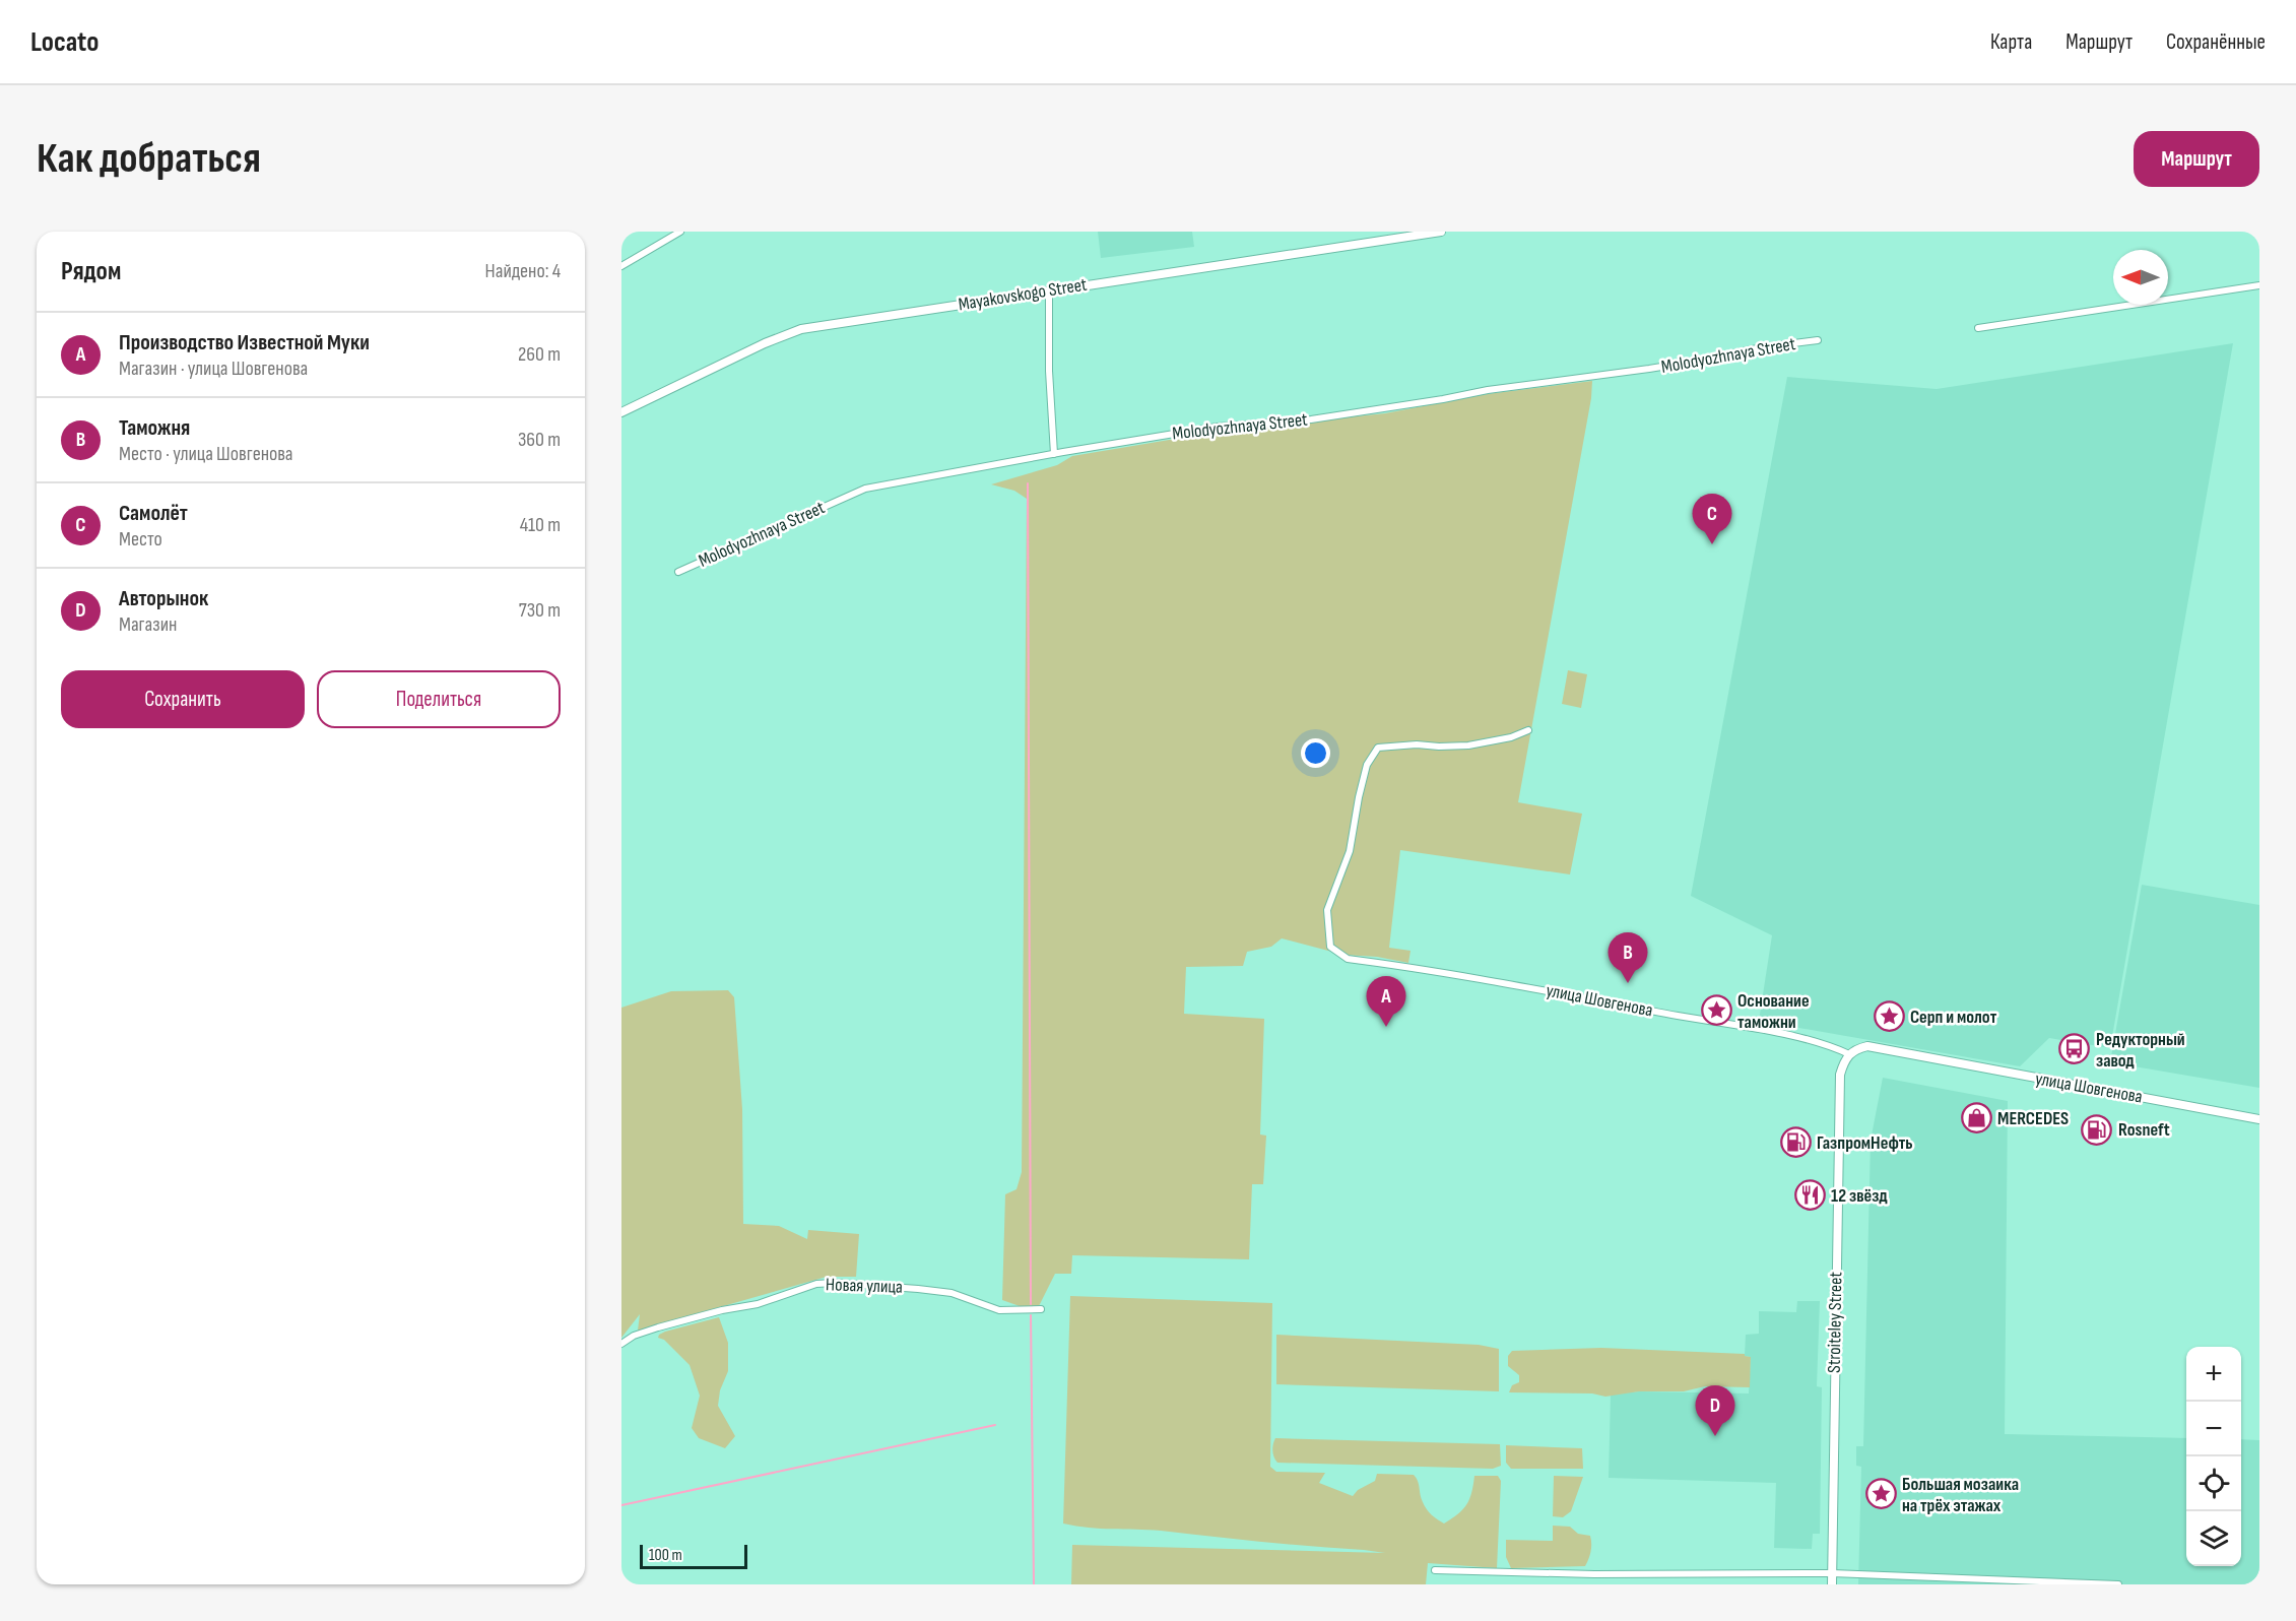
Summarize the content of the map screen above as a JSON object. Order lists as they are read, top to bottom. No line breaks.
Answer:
{"streets":{"street":["Mayakovskogo Street","Molodyozhnaya Street","улица Шовгенова","Новая улица","Stroiteley Street"]},"crossings":[["улица Шовгенова","Stroiteley Street"]],"places":{"place":["Основание таможни","Серп и молот","Большая мозаика на трёх этажах"],"bus stop":["Редукторный завод"],"shop":["MERCEDES"],"fuel station":["Rosneft","ГазпромНефть"],"restaurant":["12 звёзд"]},"scale_bar":"100 m","north":"left","page":{"header":"Locato","nav":["Карта","Маршрут","Сохранённые"],"buttons":["Маршрут",["Сохранить","Поделиться"]],"title":"Как добраться","heading":["Рядом","Найдено: 4"],"list":[{"mark":"A","name":"Производство Известной Муки","note":"Магазин · улица Шовгенова","value":"260 m"},{"mark":"B","name":"Таможня","note":"Место · улица Шовгенова","value":"360 m"},{"mark":"C","name":"Самолёт","note":"Место","value":"410 m"},{"mark":"D","name":"Авторынок","note":"Магазин","value":"730 m"}],"pins":["C","B","A","D"],"map_buttons":["+","−"],"scale":"100 m"}}
